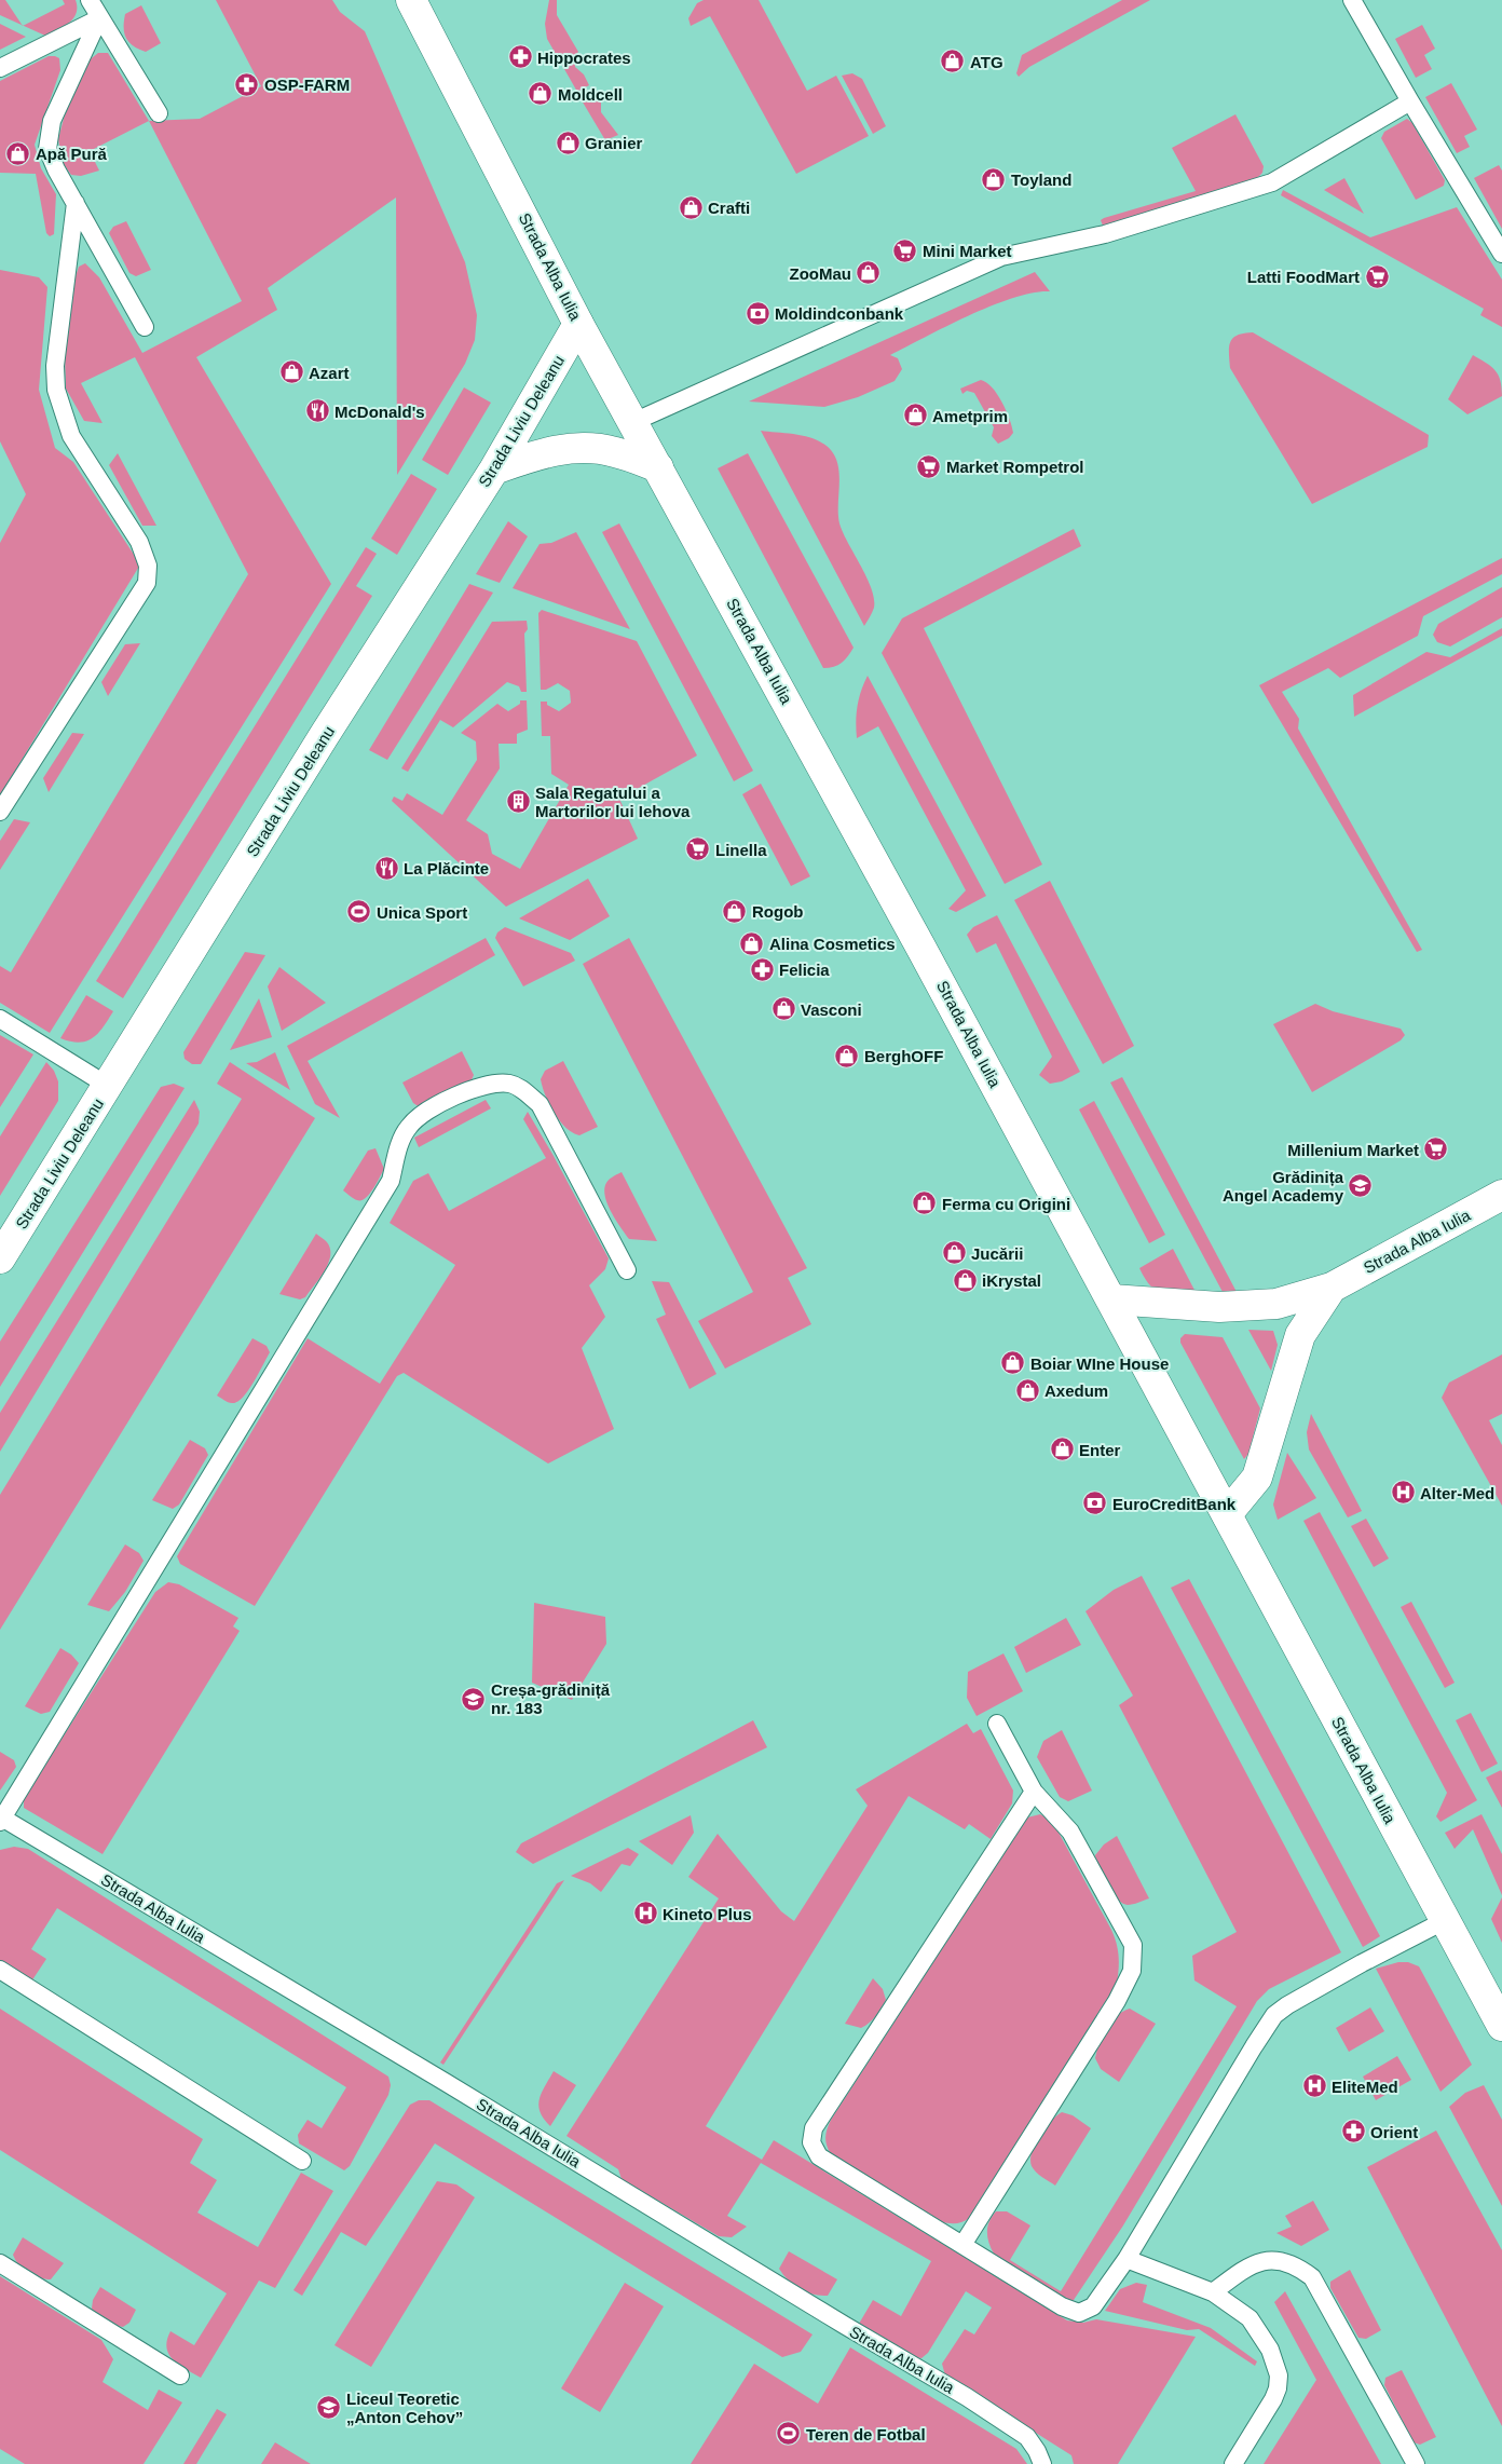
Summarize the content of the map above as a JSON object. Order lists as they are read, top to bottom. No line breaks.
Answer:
{"streets":{"main road":["Strada Alba Iulia","Strada Liviu Deleanu"]},"crossings":[["Strada Alba Iulia","Strada Liviu Deleanu"]],"places":{"pharmacy":["Hippocrates","OSP-FARM","Felicia","Orient"],"shop":["ATG","Moldcell","Granier","Apă Pură","Toyland","Crafti","ZooMau","Azart","Ametprim","Rogob","Alina Cosmetics","Vasconi","BerghOFF","Ferma cu Origini","Jucării","iKrystal","Boiar WIne House","Axedum","Enter"],"supermarket":["Mini Market","Latti FoodMart","Market Rompetrol","Linella","Millenium Market"],"bank":["Moldindconbank","EuroCreditBank"],"restaurant":["McDonald's","La Plăcinte"],"building":["Sala Regatului a Martorilor lui Iehova"],"sports":["Unica Sport","Teren de Fotbal"],"school or university":["Grădinița Angel Academy","Creșa-grădiniță nr. 183","Liceul Teoretic „Anton Cehov”"],"hospital":["Alter-Med","Kineto Plus","EliteMed"]}}
